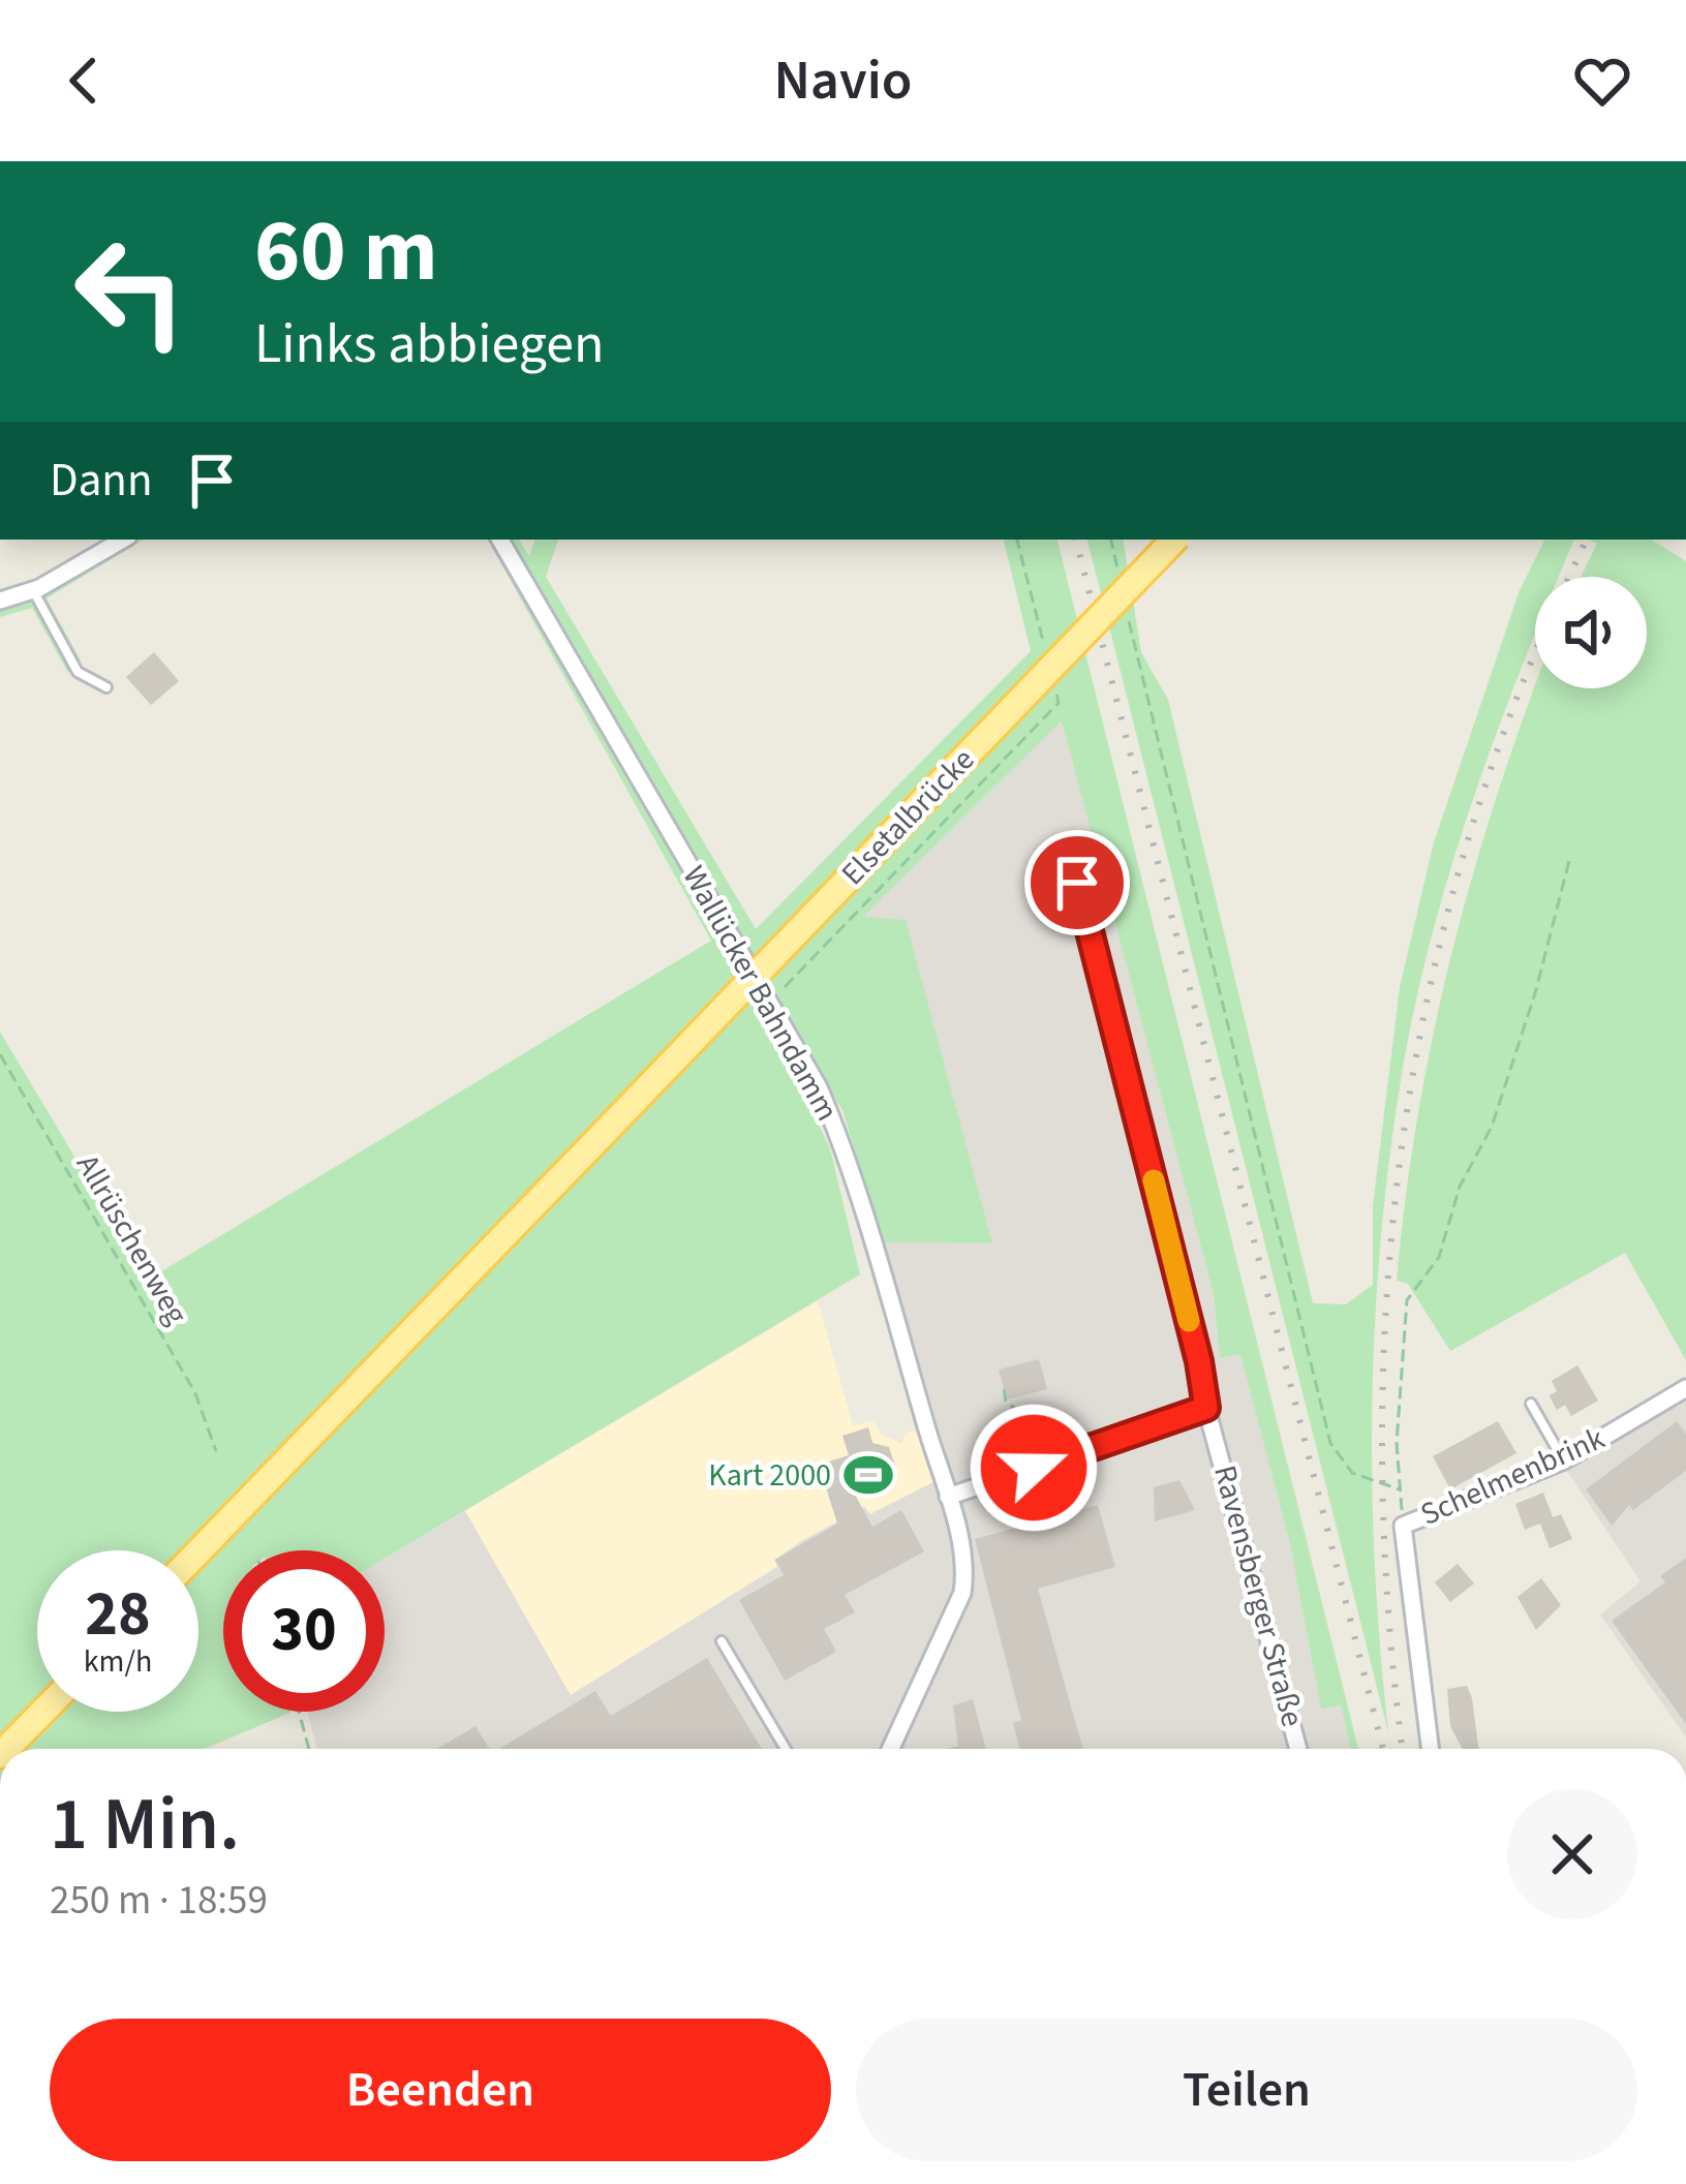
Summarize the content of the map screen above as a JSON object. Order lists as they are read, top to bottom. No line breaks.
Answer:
{"streets":{"main road":["Elsetalbrücke"],"street":["Wallücker Bahndamm","Schelmenbrink","Ravensberger Straße"],"path":["Allrüschenweg"]},"places":{"sports":["Kart 2000"]},"page":{"header":"Navio","turn":["60 m","Links abbiegen"],"then":"Dann","speed":"28 km/h","limit":"30","heading":["1 Min.","250 m · 18:59"],"buttons":["Beenden","Teilen"]}}
